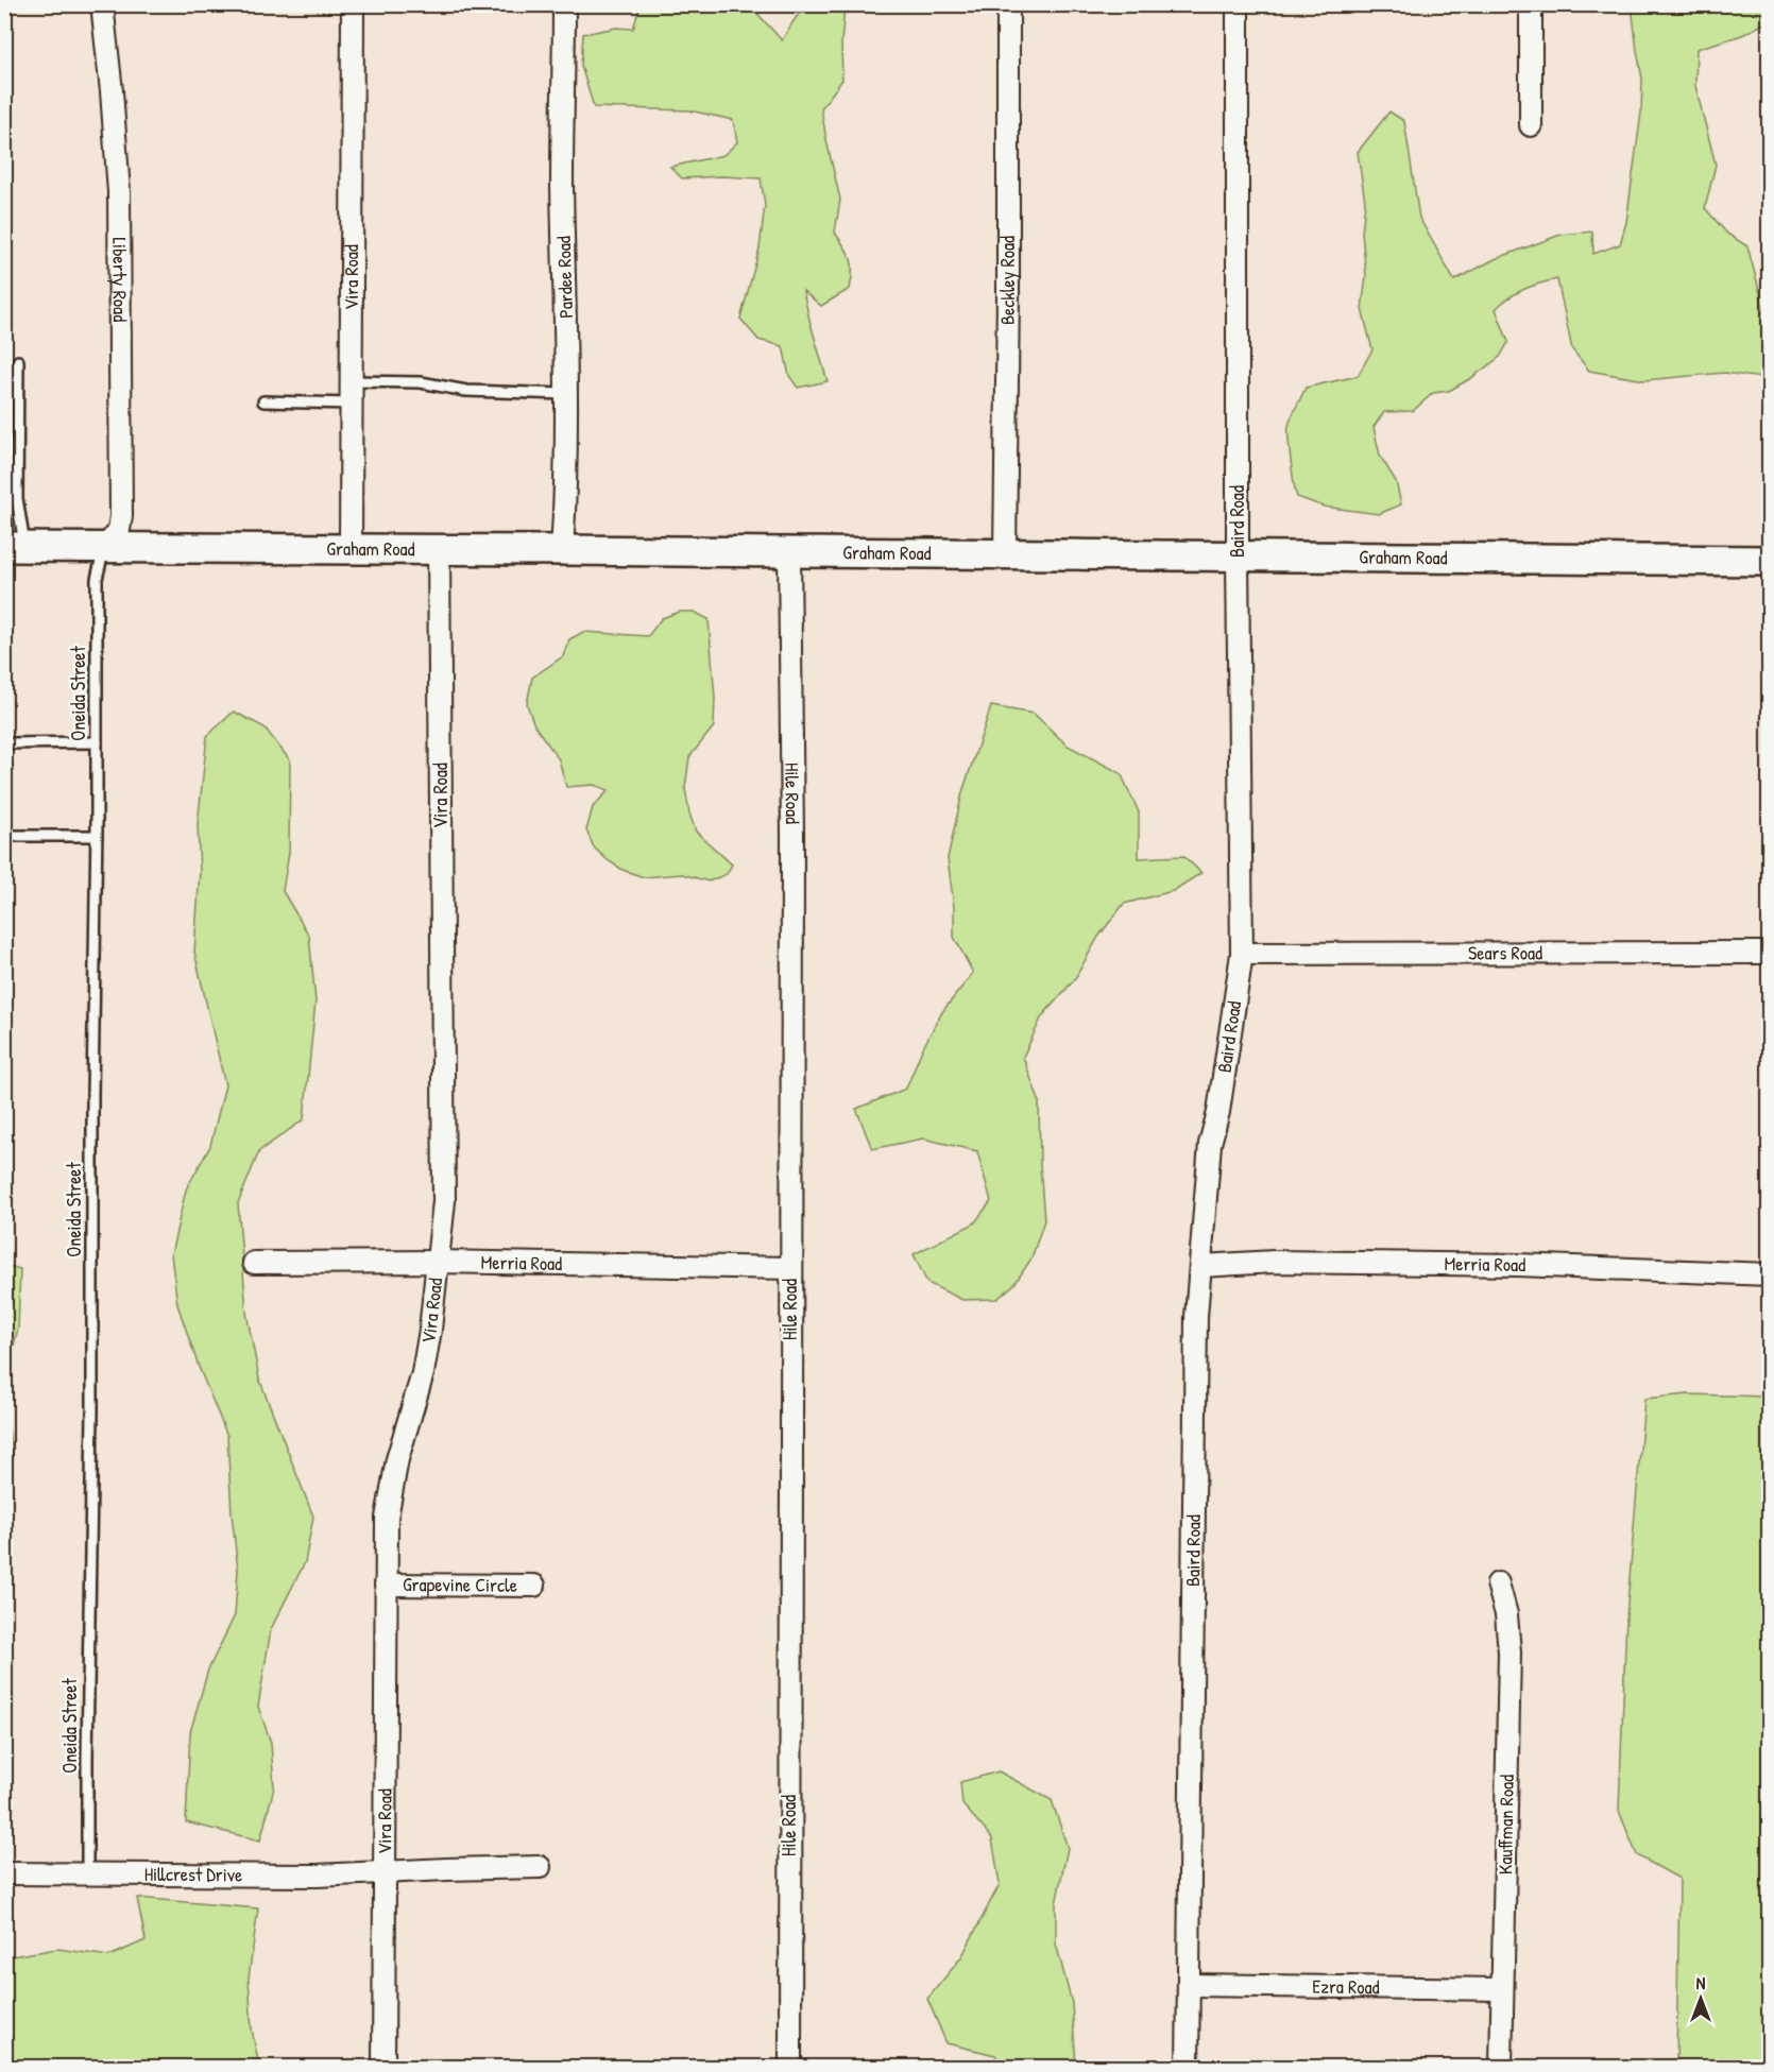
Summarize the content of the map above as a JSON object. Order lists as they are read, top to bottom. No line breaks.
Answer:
{"streets":{"main road":["Graham Road"],"street":["Vira Road","Pardee Road","Liberty Road","Beckley Road","Baird Road","Hile Road","Sears Road","Merria Road","Grapevine Circle","Kauffman Road","Hillcrest Drive","Ezra Road"],"lane":["Oneida Street"]},"crossings":[["Vira Road","Graham Road"],["Vira Road","Merria Road"],["Vira Road","Grapevine Circle"],["Vira Road","Hillcrest Drive"],["Pardee Road","Graham Road"],["Liberty Road","Graham Road"],["Liberty Road","Oneida Street"],["Beckley Road","Graham Road"],["Baird Road","Graham Road"],["Baird Road","Sears Road"],["Baird Road","Merria Road"],["Baird Road","Ezra Road"],["Graham Road","Oneida Street"],["Graham Road","Hile Road"],["Oneida Street","Hillcrest Drive"],["Hile Road","Merria Road"],["Kauffman Road","Ezra Road"]],"north":"top"}
